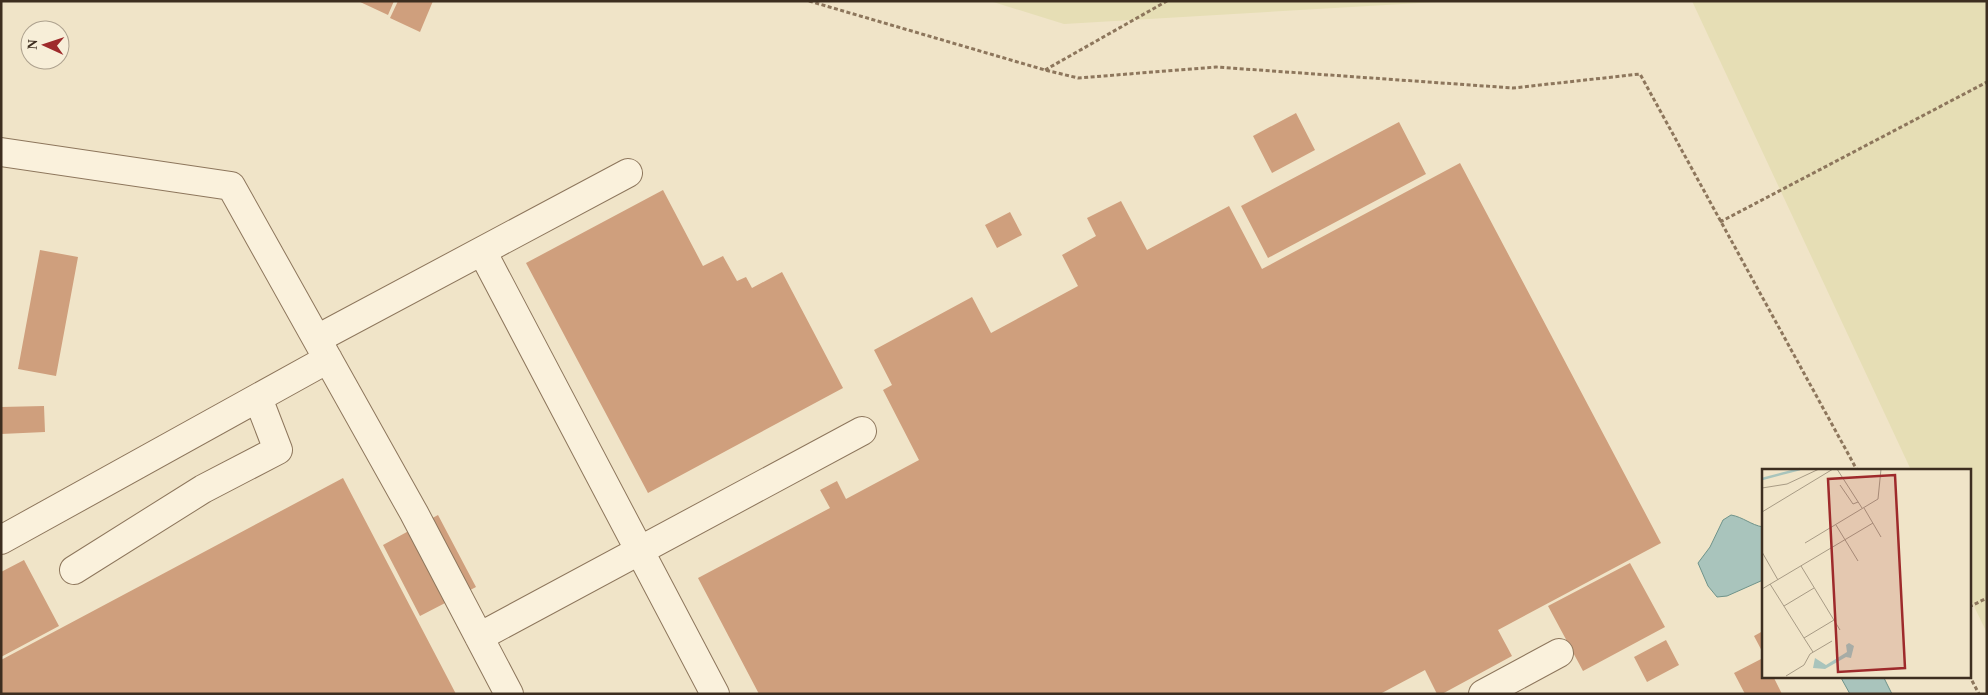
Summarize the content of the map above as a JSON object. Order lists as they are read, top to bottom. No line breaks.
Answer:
{"north":"left"}
